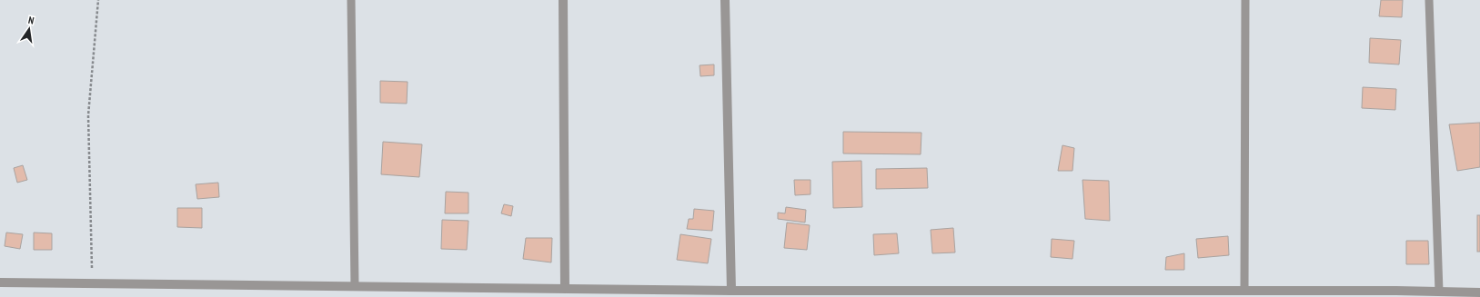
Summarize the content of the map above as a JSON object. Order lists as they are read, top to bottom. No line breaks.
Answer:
{"north":"top"}
